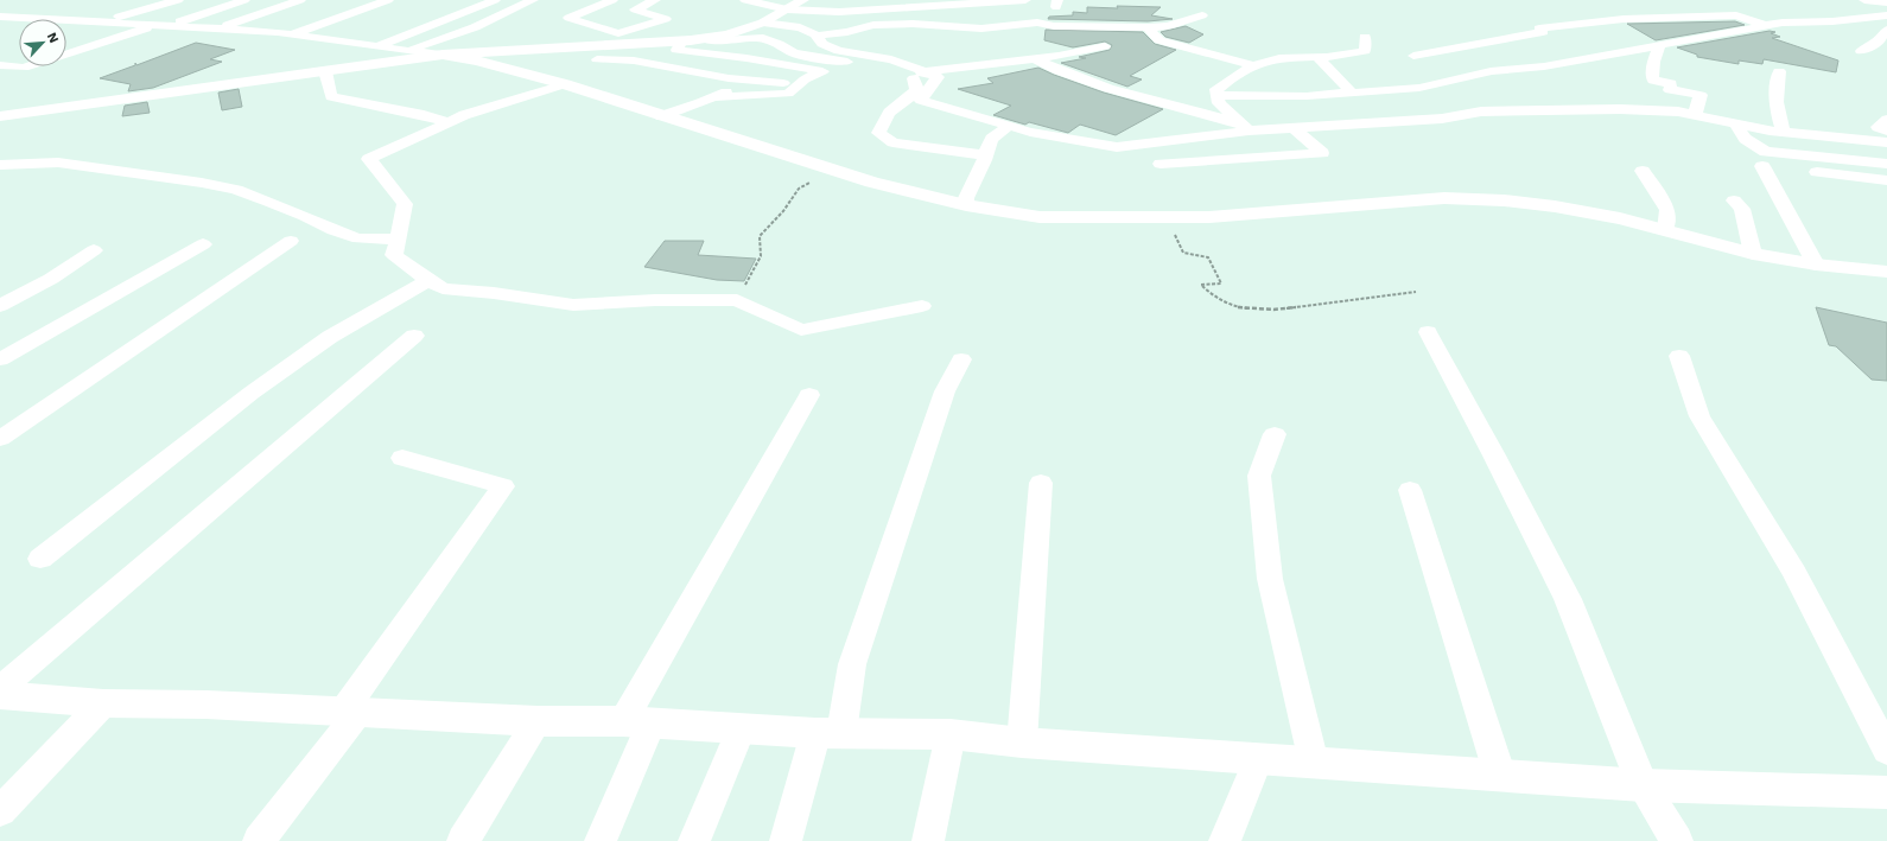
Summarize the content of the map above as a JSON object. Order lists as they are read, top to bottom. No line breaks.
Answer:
{"north":"top right"}
